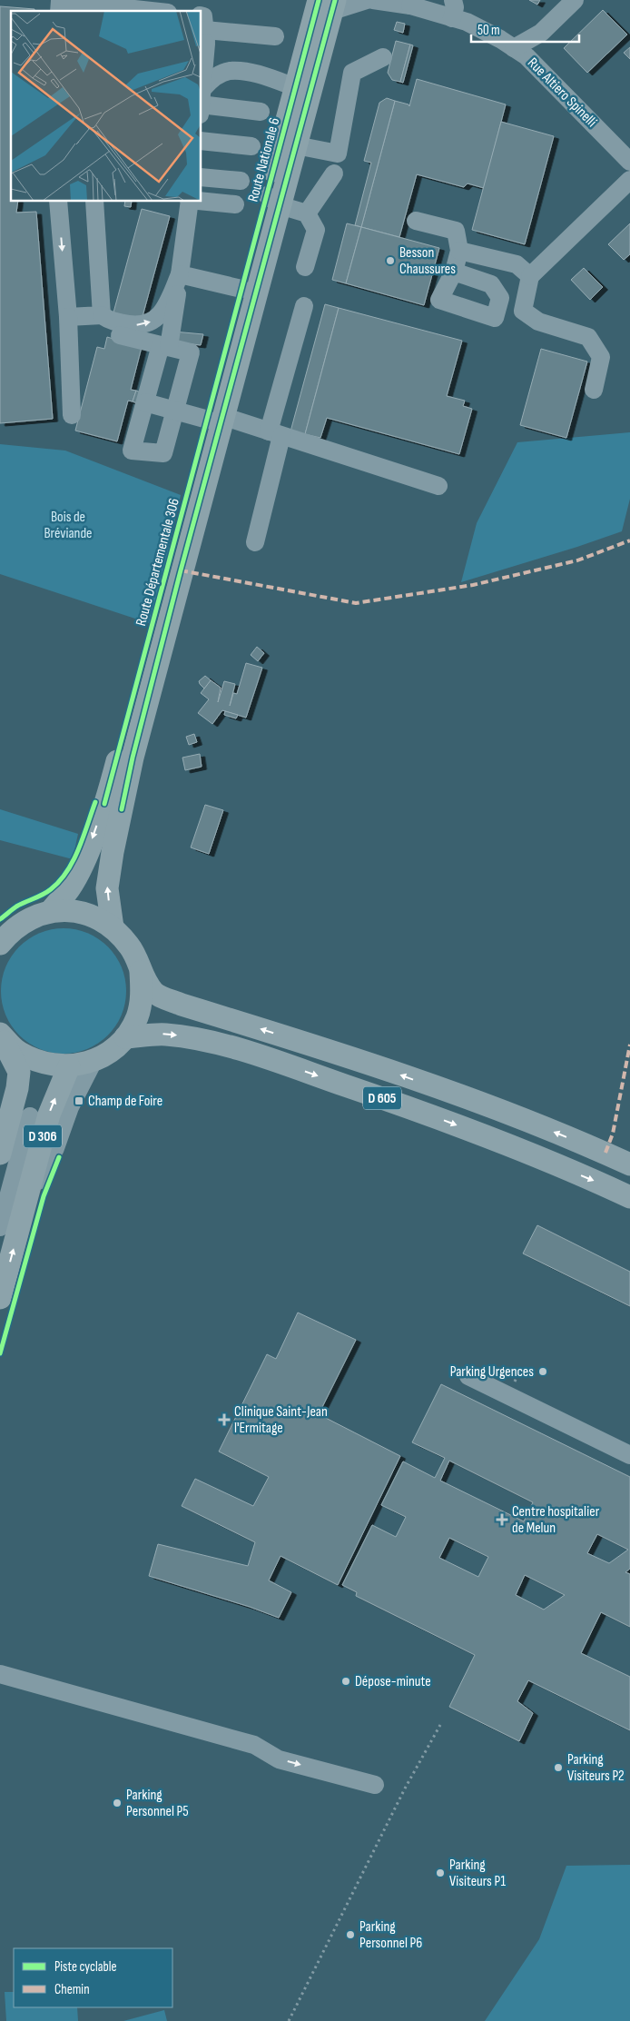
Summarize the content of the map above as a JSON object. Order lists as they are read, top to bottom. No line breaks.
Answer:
{"streets":{"main road":["Route Nationale 6","Route Départementale 306","D 605","D 306"],"street":["Rue Altiero Spinelli"]},"crossings":[["Route Nationale 6","Route Départementale 306"]],"parks":["Bois de Bréviande"],"places":{"other":["Besson Chaussures","Parking Urgences","Dépose-minute","Parking Visiteurs P2","Parking Personnel P5","Parking Visiteurs P1","Parking Personnel P6"],"transit":["Champ de Foire"],"health":["Clinique Saint-Jean l'Ermitage","Centre hospitalier de Melun"]},"legend":["Piste cyclable","Chemin"],"scale_bar":"50 m"}
